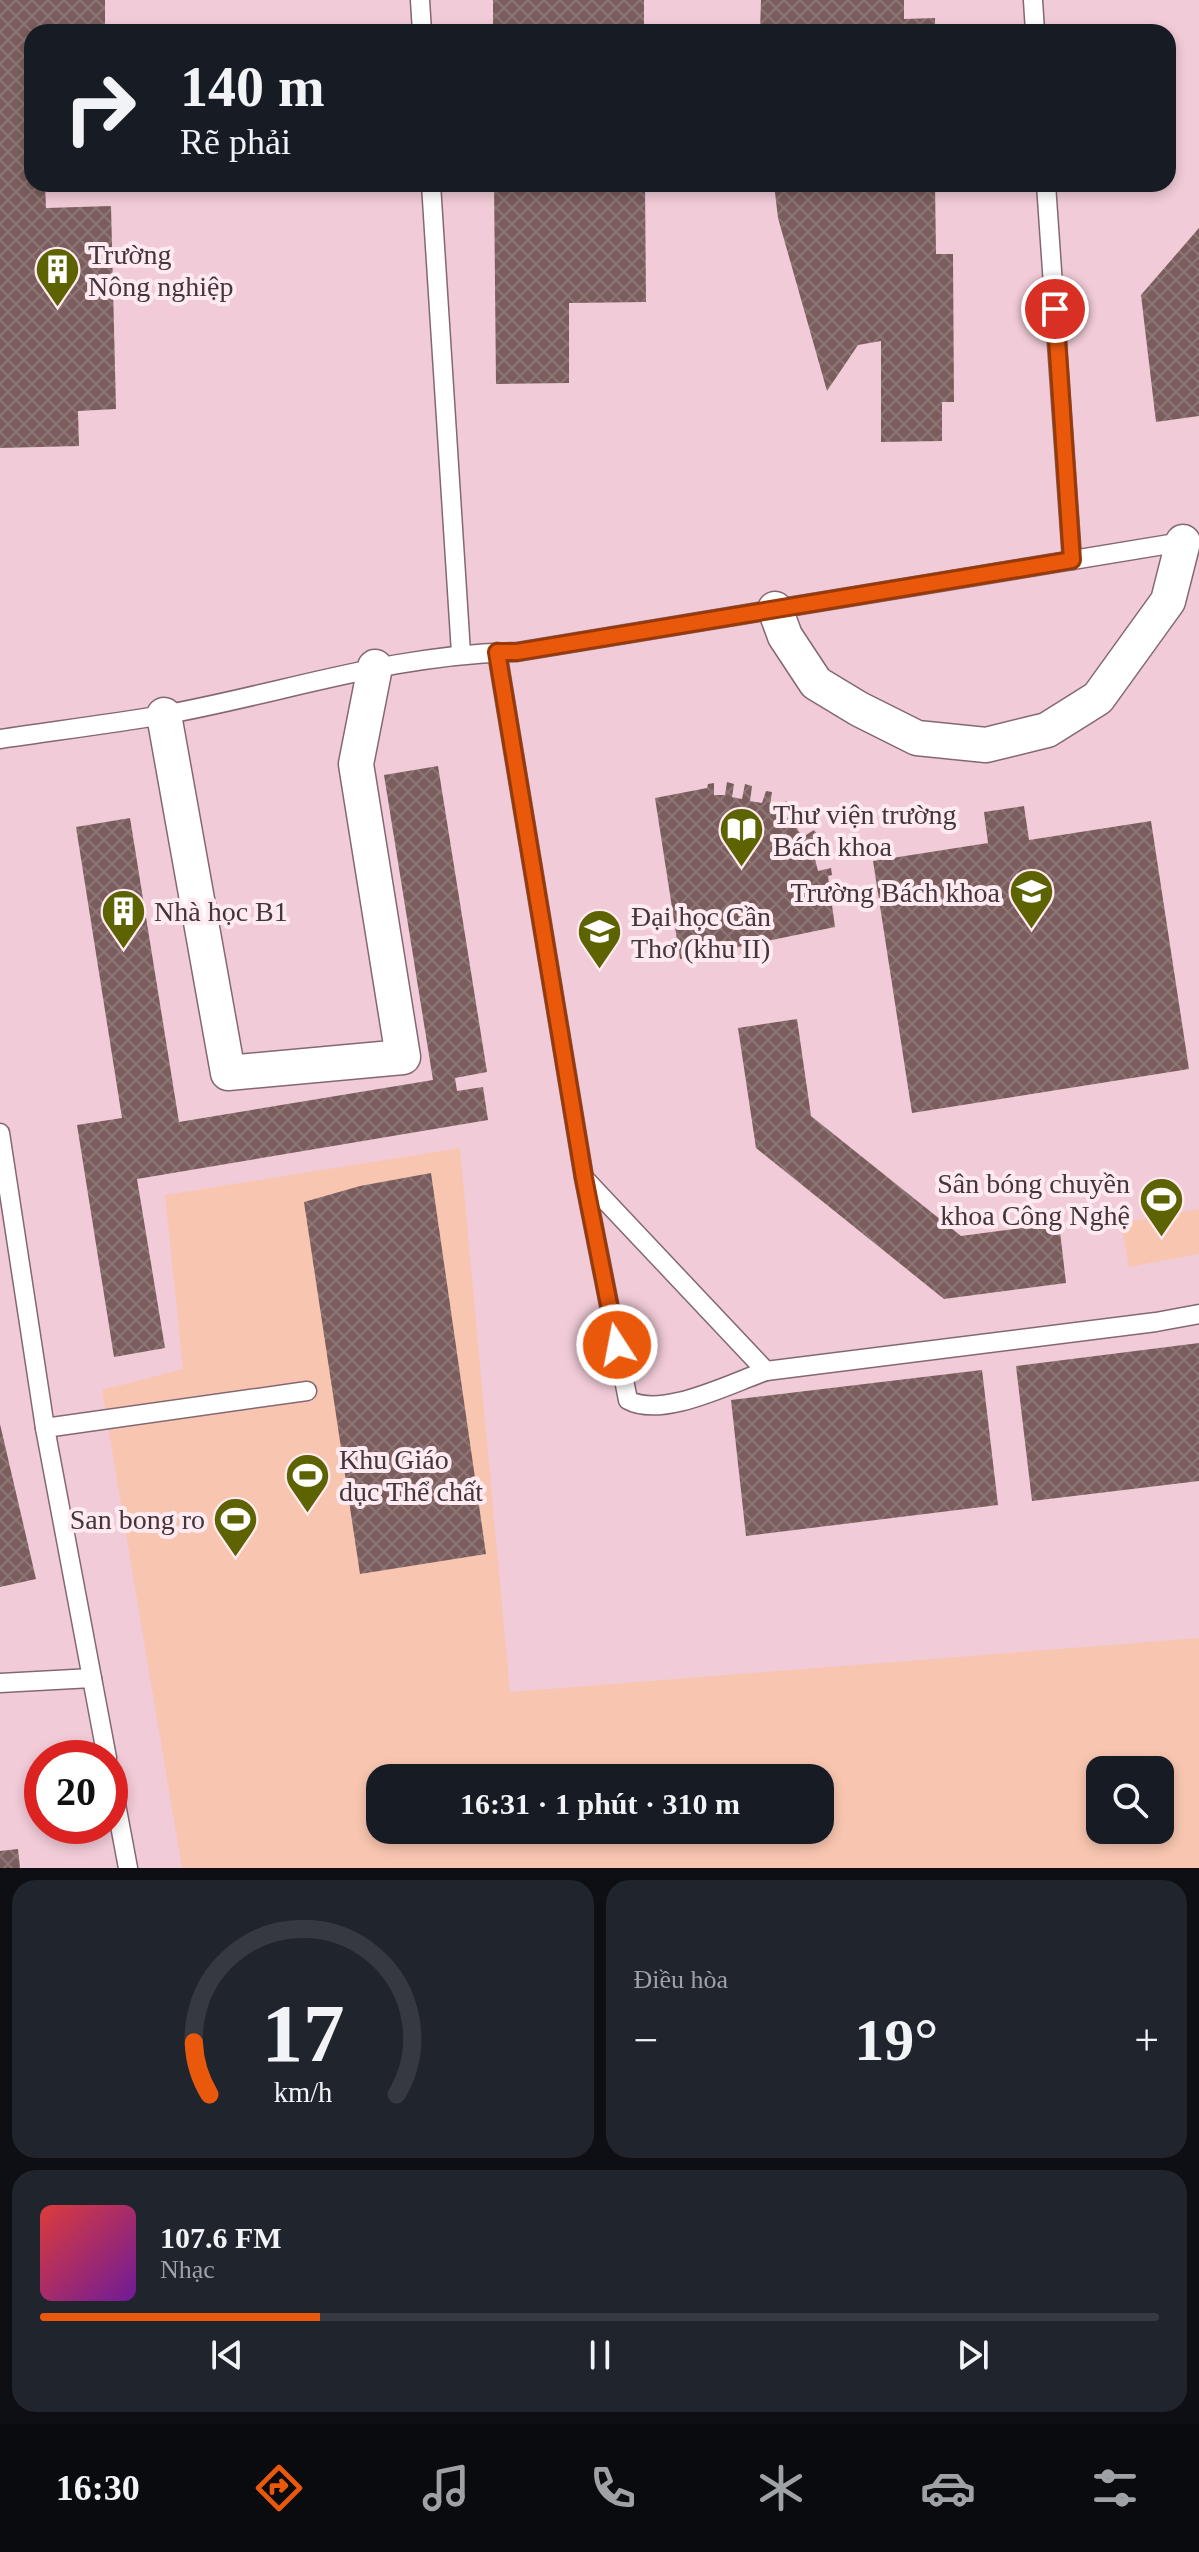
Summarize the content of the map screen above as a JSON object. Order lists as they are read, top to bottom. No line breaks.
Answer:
{"places":{"building":["Trường Nông nghiệp","Nhà học B1"],"library":["Thư viện trường Bách khoa"],"school or university":["Trường Bách khoa","Đại học Cần Thơ (khu II)"],"sports":["Sân bóng chuyền khoa Công Nghệ","Khu Giáo dục Thể chất","San bong ro"]},"page":{"turn":["140 m","Rẽ phải"],"limit":"20","trip":"16:31 · 1 phút · 310 m","tile":"Điều hòa","heat":["−","19°","+"],"song":["107.6 FM","Nhạc"],"tabs":"16:30","gauge":["17","km/h"]}}
